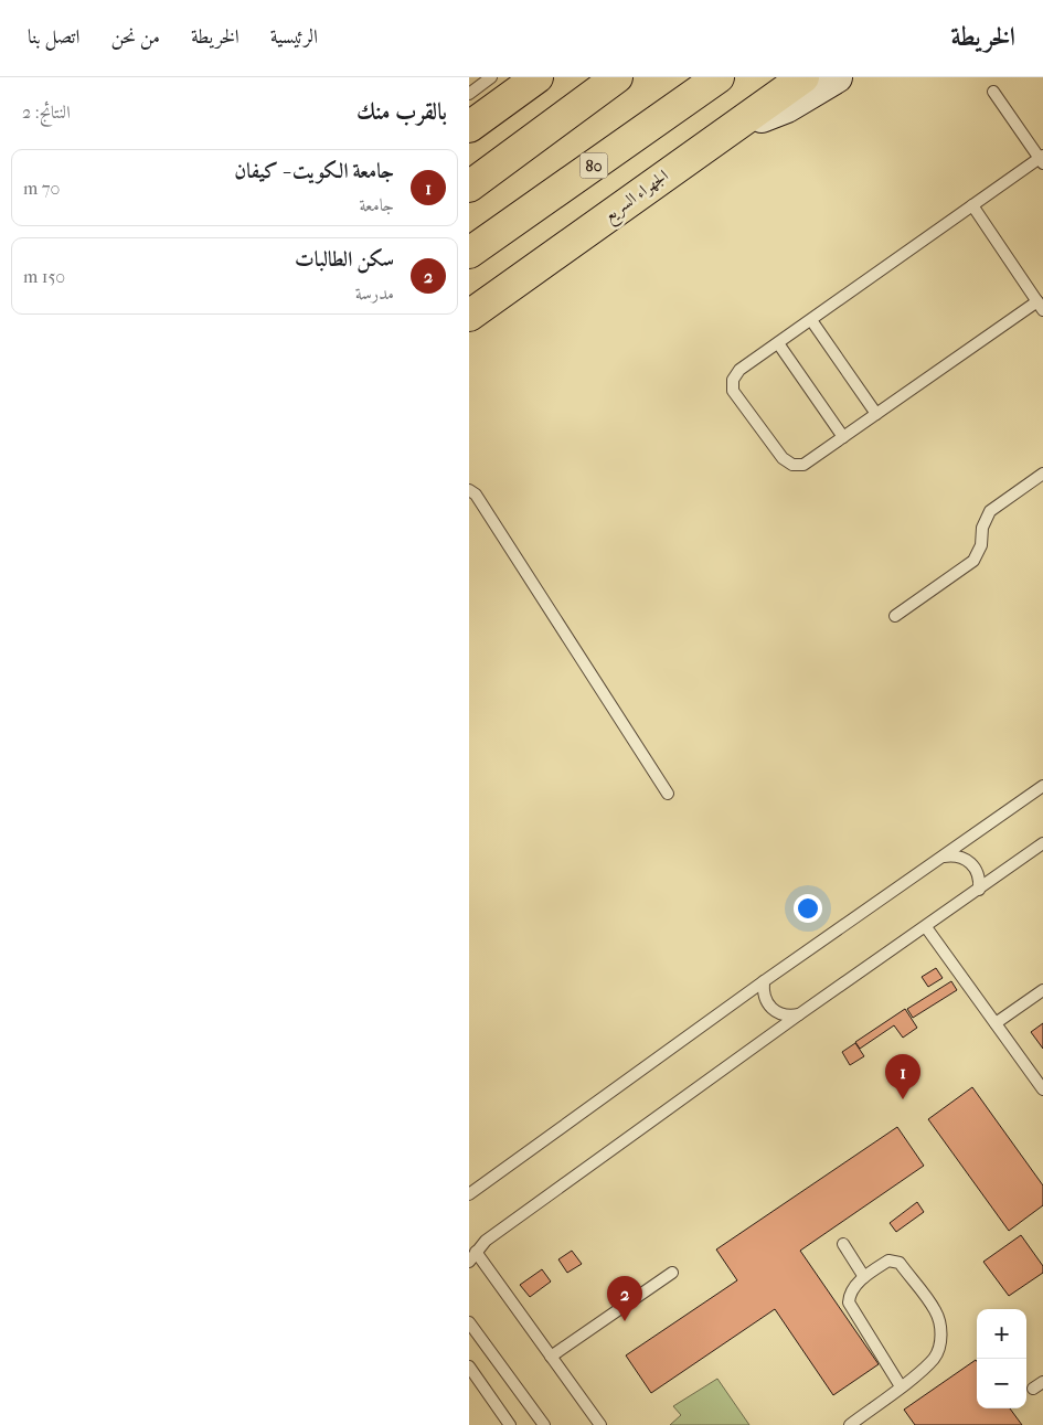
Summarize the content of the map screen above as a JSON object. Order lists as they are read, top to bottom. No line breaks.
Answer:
{"streets":{"main road":["80","الجهراء السريع"]},"page":{"header":"الخريطة","nav":["الرئيسية","الخريطة","من نحن","اتصل بنا"],"heading":["بالقرب منك","النتائج: 2"],"list":[{"mark":"1","name":"جامعة الكويت - كيفان","note":"جامعة","value":"70 m"},{"mark":"2","name":"سكن الطالبات","note":"مدرسة","value":"150 m"}],"pins":["1","2"],"map_buttons":["+","−"]}}
